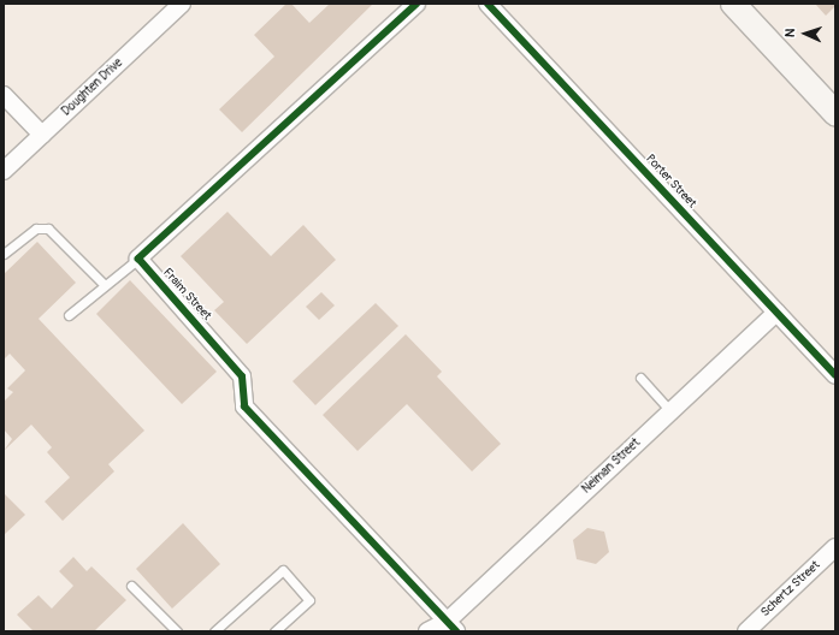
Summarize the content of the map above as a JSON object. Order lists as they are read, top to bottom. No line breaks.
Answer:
{"streets":{"street":["Doughten Drive","Porter Street","Fraim Street","Neiman Street","Schertz Street"]},"crossings":[["Porter Street","Neiman Street"],["Fraim Street","Neiman Street"]],"north":"left"}
